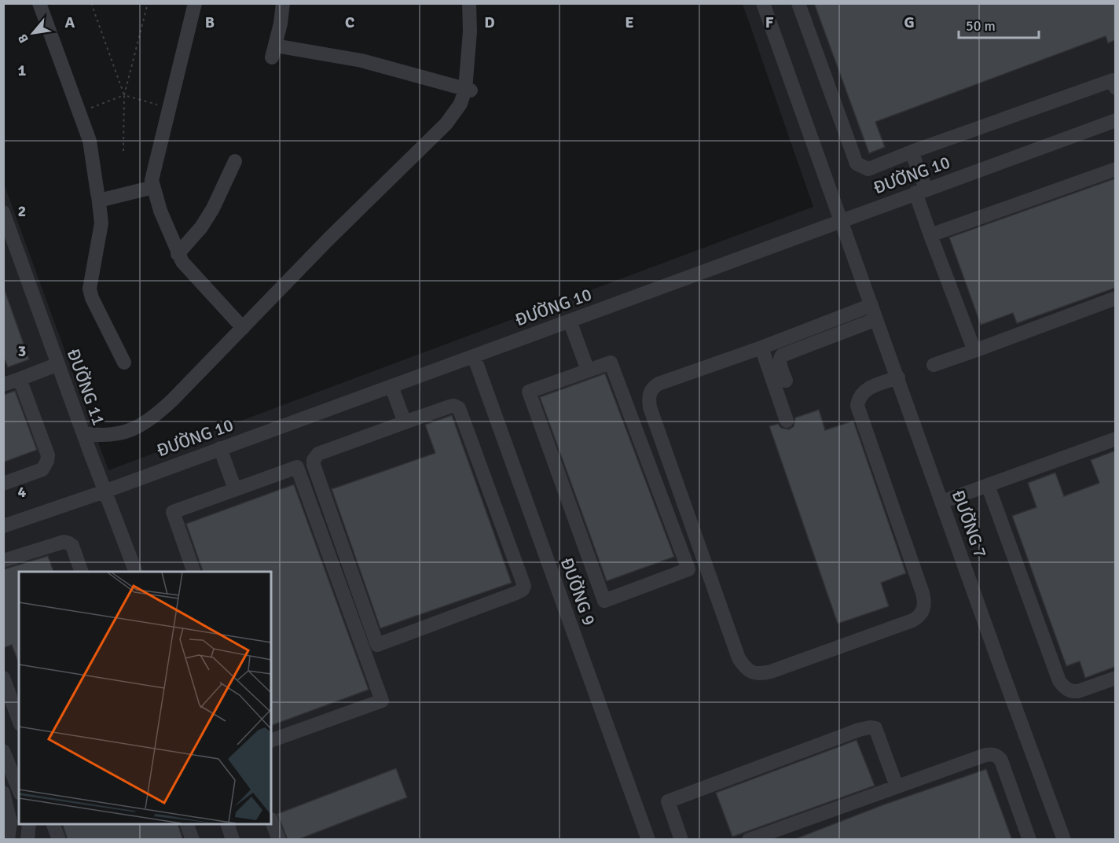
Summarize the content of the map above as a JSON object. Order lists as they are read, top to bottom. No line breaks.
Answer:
{"streets":{"street":["ĐƯỜNG 10","ĐƯỜNG 11","ĐƯỜNG 7","ĐƯỜNG 9"]},"crossings":[["ĐƯỜNG 10","ĐƯỜNG 11"],["ĐƯỜNG 10","ĐƯỜNG 7"],["ĐƯỜNG 10","ĐƯỜNG 9"]],"scale_bar":"50 m","north":"bottom left","grid":{"columns":["A","B","C","D","E","F","G"],"rows":["1","2","3","4"]}}
